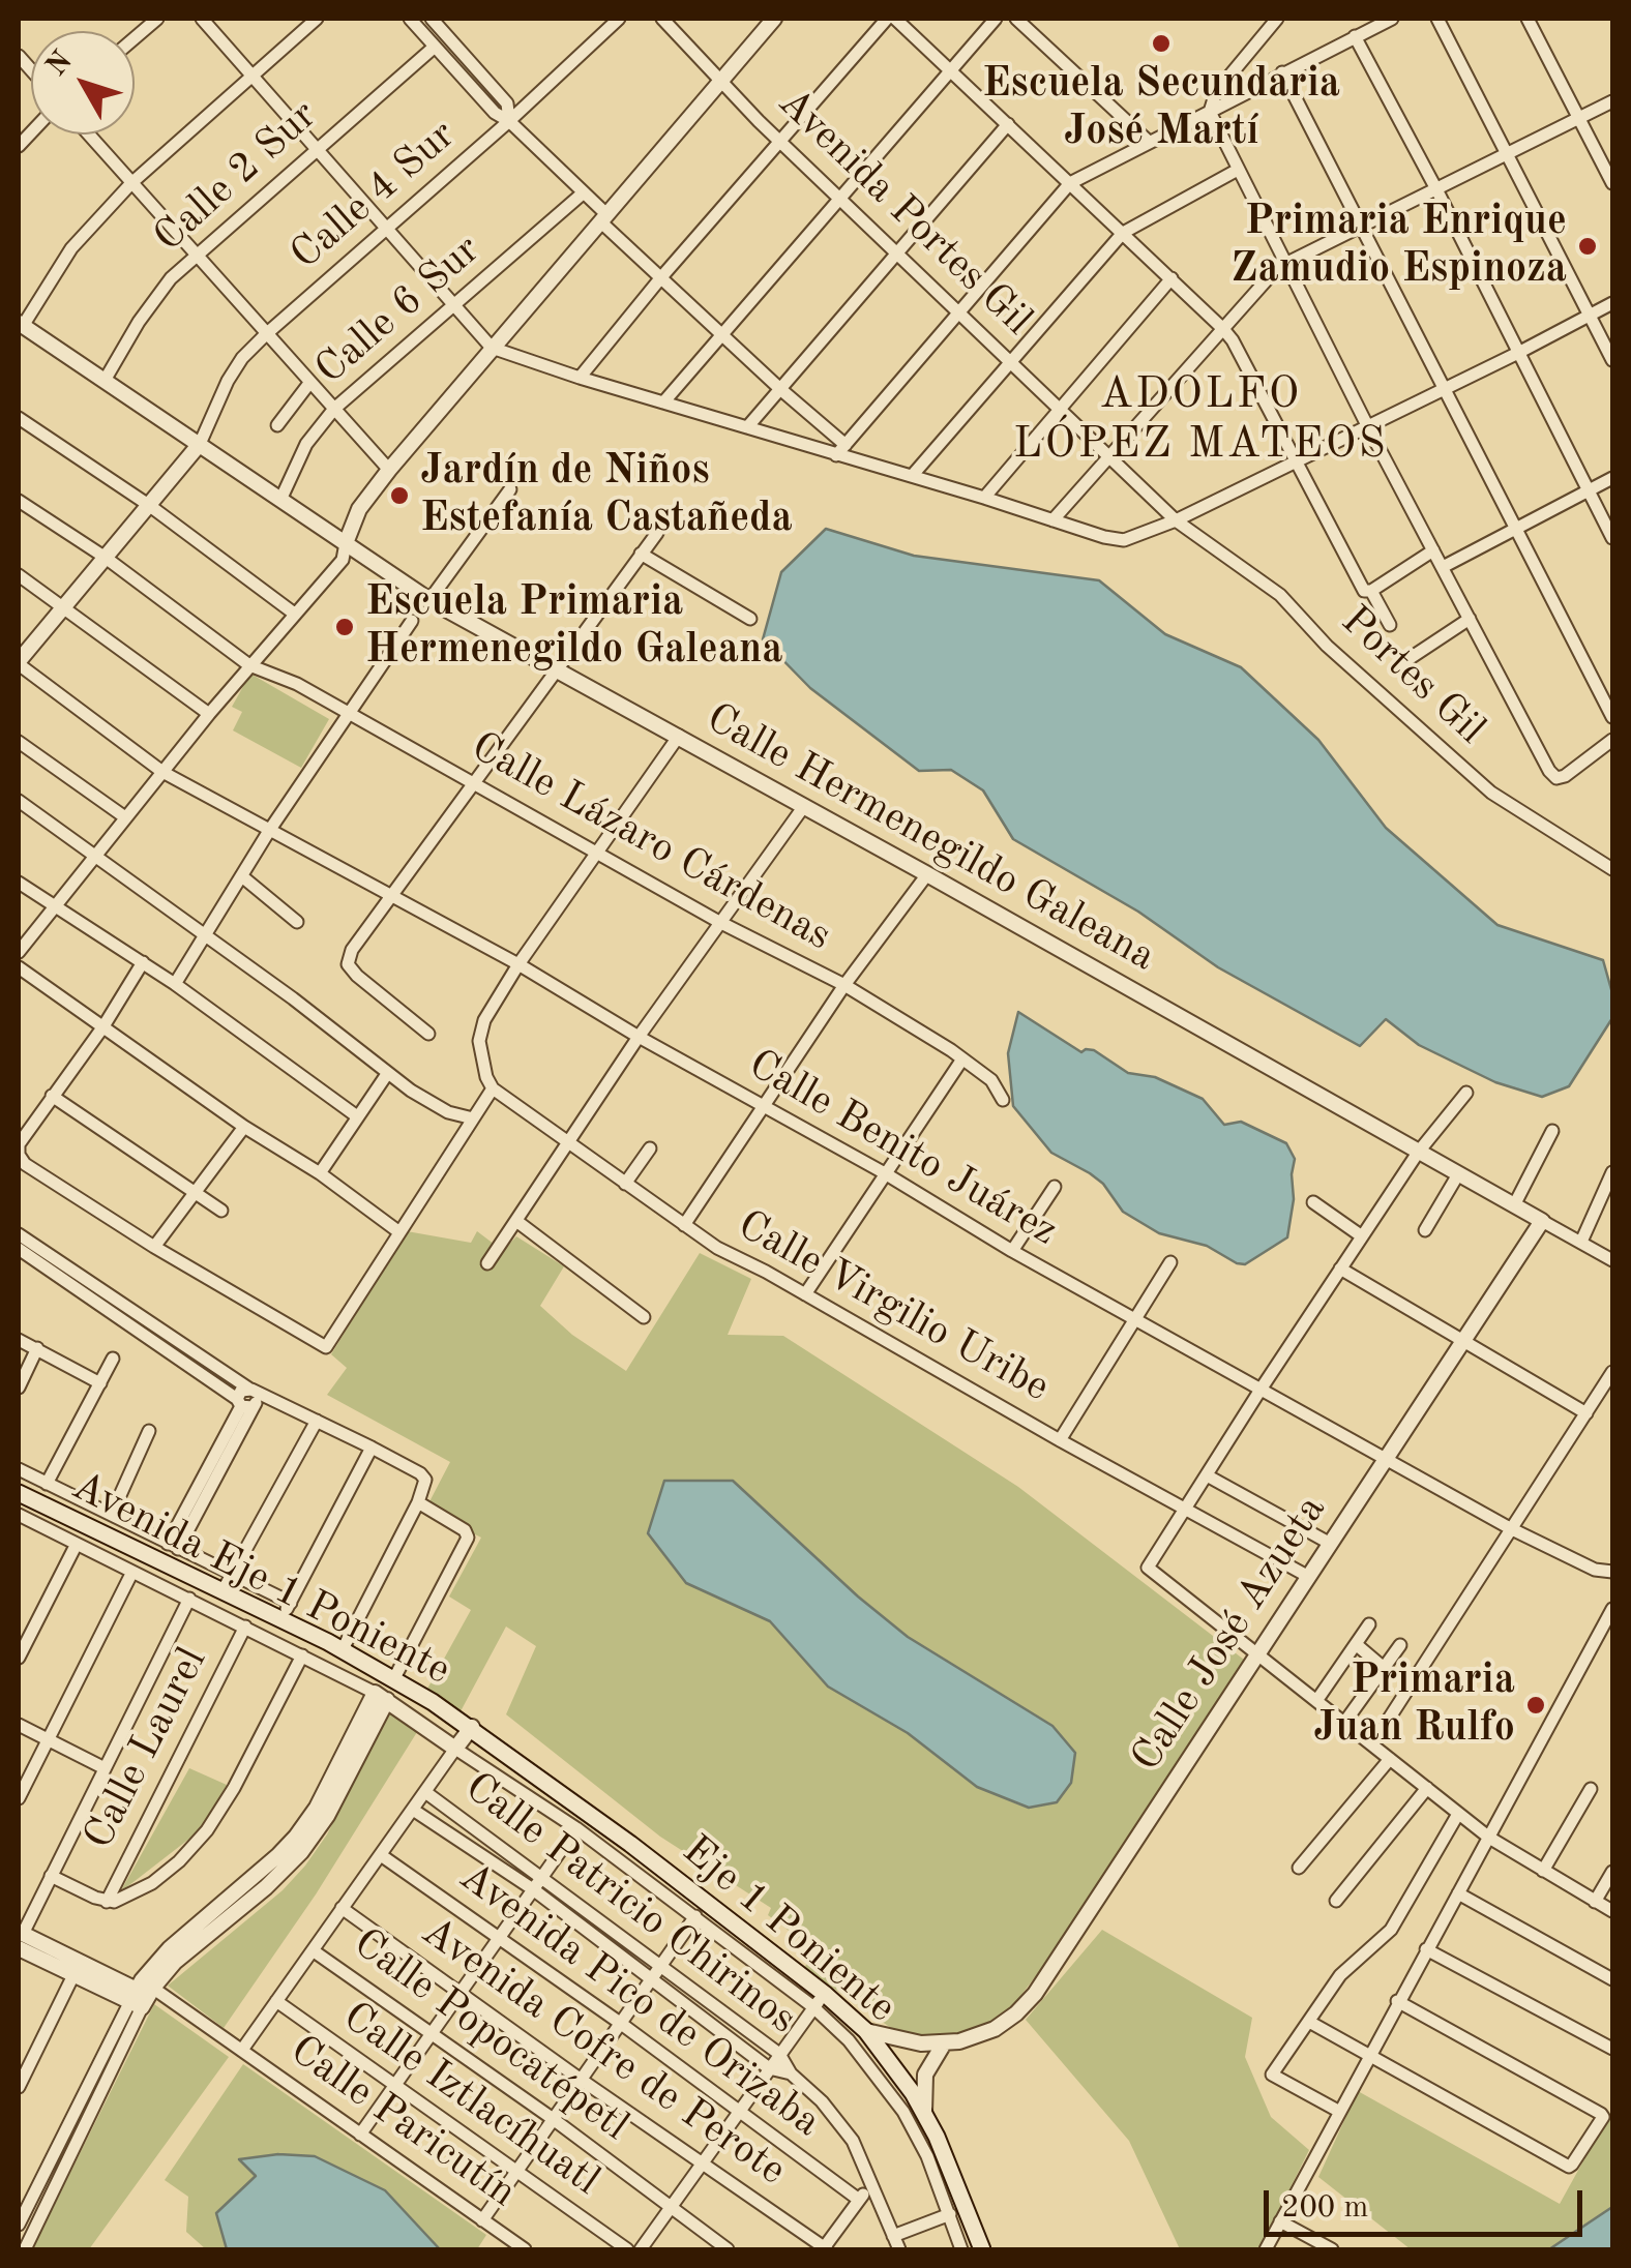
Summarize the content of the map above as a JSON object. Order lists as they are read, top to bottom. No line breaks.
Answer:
{"streets":{"main road":["Avenida Eje 1 Poniente","Eje 1 Poniente"],"street":["Calle 2 Sur","Calle 4 Sur","Avenida Portes Gil","Calle 6 Sur","Portes Gil","Calle Hermenegildo Galeana","Calle Lázaro Cárdenas","Calle Benito Juárez","Calle Virgilio Uribe","Calle José Azueta","Calle Laurel","Calle Patricio Chirinos","Avenida Pico de Orizaba","Calle Popocatépetl","Avenida Cofre de Perote","Calle Iztlacíhuatl","Calle Paricutín"]},"crossings":[["Calle 2 Sur","Calle Hermenegildo Galeana"],["Calle 4 Sur","Calle Hermenegildo Galeana"],["Avenida Portes Gil","Portes Gil"],["Calle 6 Sur","Calle Hermenegildo Galeana"],["Calle Hermenegildo Galeana","Calle José Azueta"],["Calle Benito Juárez","Calle José Azueta"],["Calle Virgilio Uribe","Calle José Azueta"],["Avenida Eje 1 Poniente","Calle Laurel"],["Avenida Eje 1 Poniente","Eje 1 Poniente"],["Calle José Azueta","Eje 1 Poniente"]],"districts":["ADOLFO LÓPEZ MATEOS"],"places":["Escuela Secundaria José Martí","Primaria Enrique Zamudio Espinoza","Jardín de Niños Estefanía Castañeda","Escuela Primaria Hermenegildo Galeana","Primaria Juan Rulfo"],"scale_bar":"200 m","north":"top left"}
